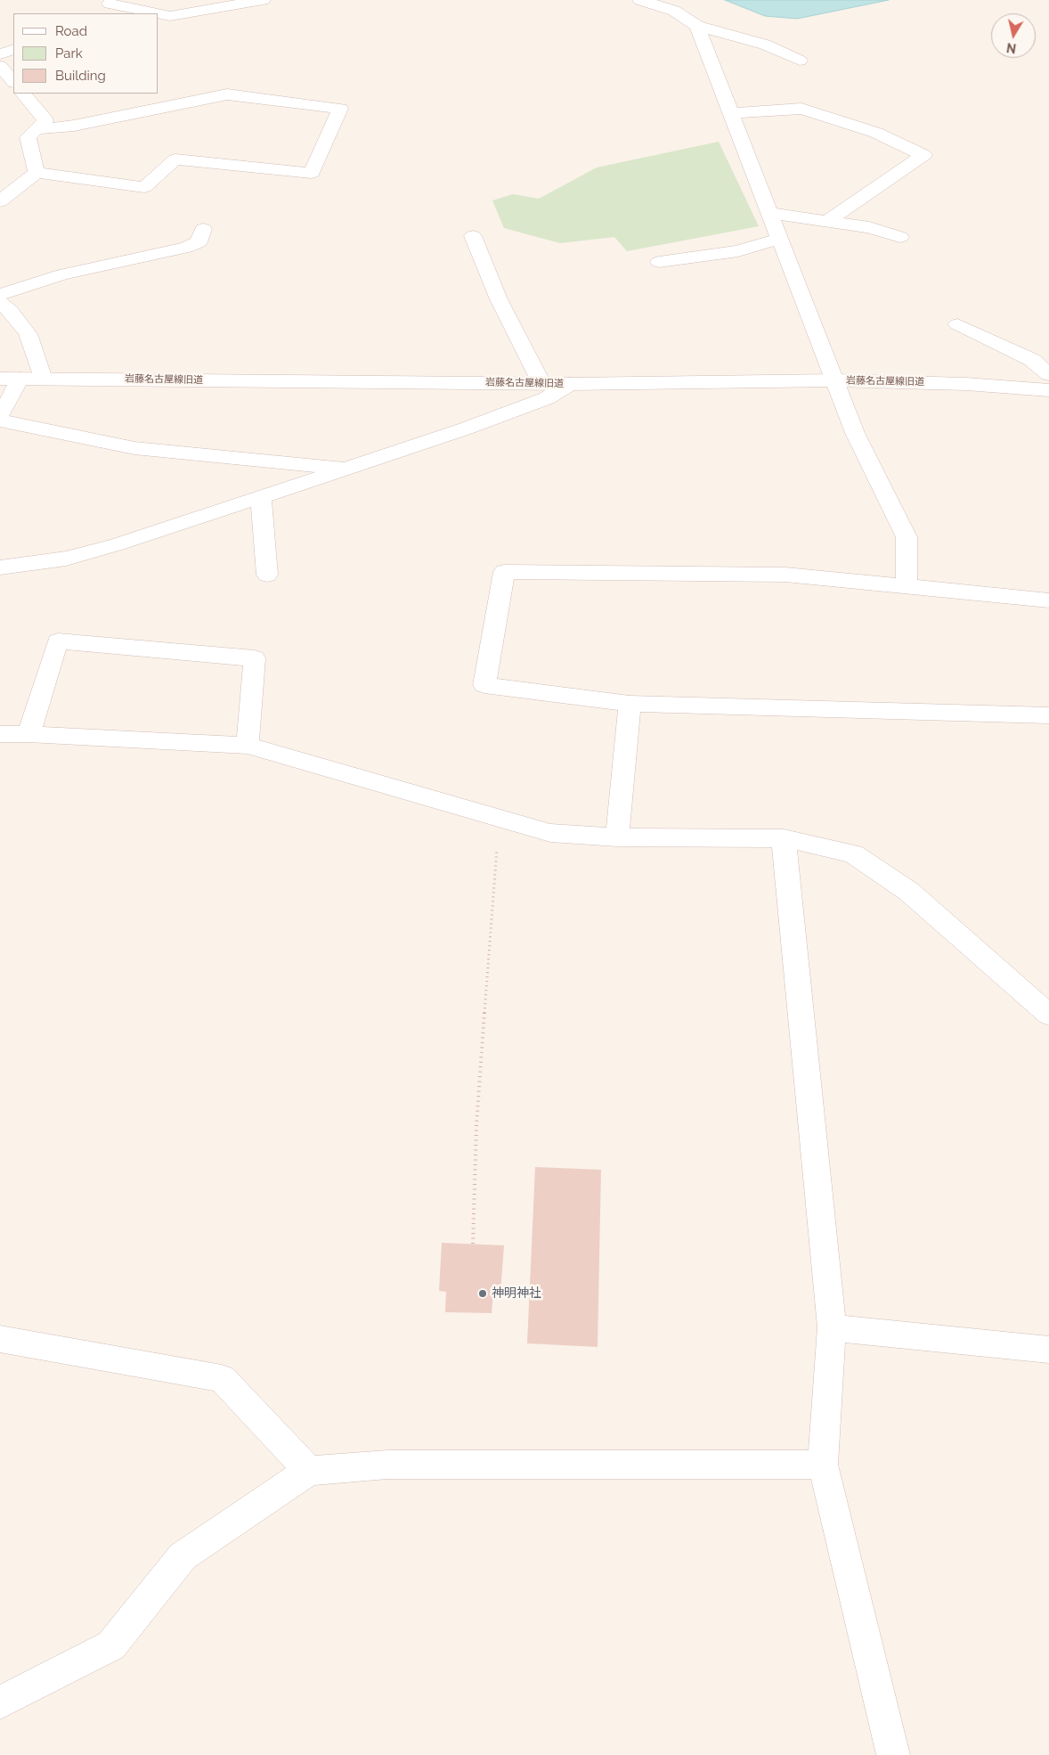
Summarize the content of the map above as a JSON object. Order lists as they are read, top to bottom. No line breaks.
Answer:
{"streets":{"street":["岩藤名古屋線旧道"]},"places":["神明神社"],"legend":["Road","Park","Building"],"north":"bottom"}
